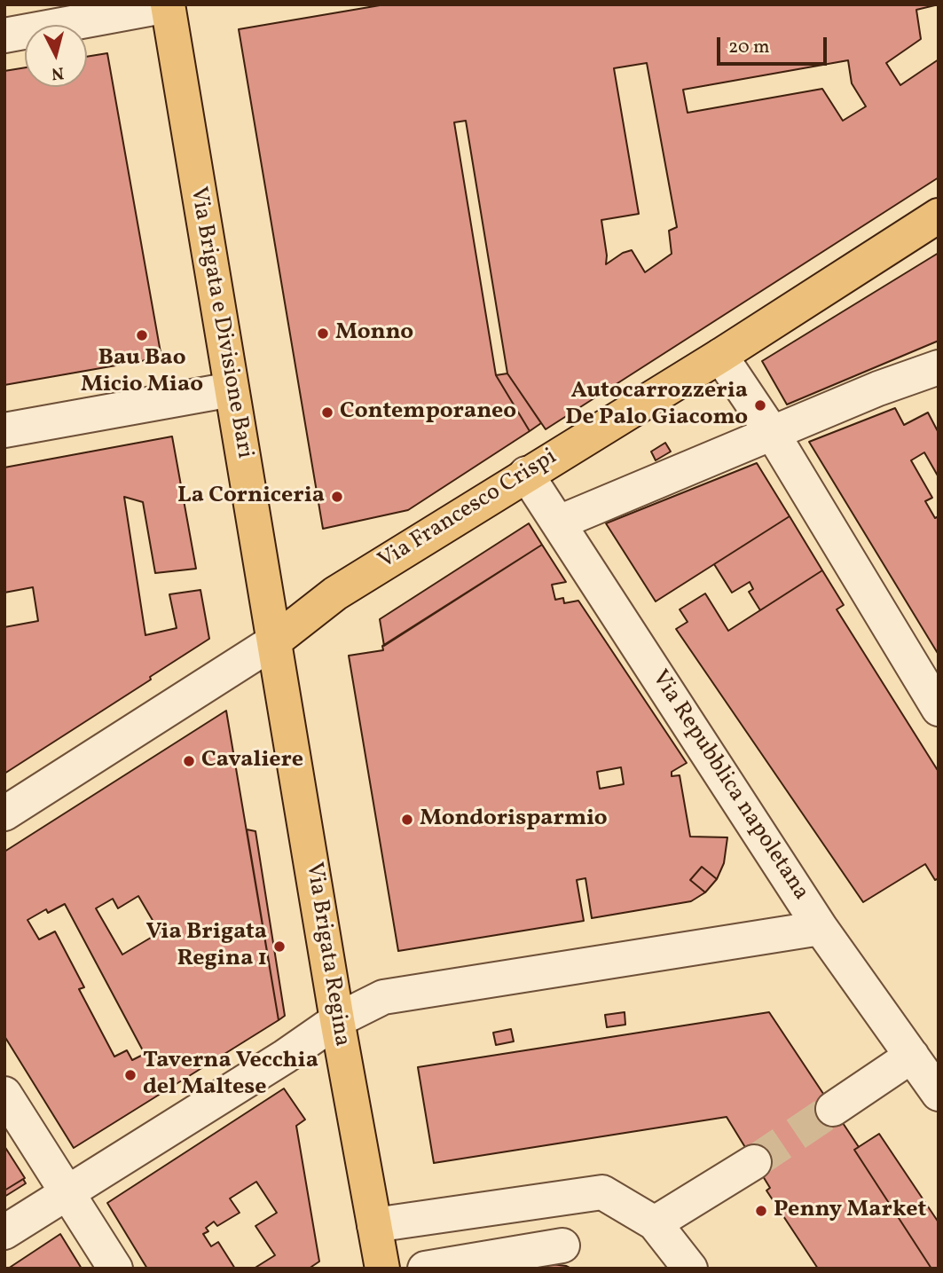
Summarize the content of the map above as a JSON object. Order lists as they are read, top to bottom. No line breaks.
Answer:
{"streets":{"main road":["Via Brigata e Divisione Bari","Via Francesco Crispi","Via Brigata Regina"],"street":["Via Repubblica napoletana"]},"crossings":[["Via Brigata e Divisione Bari","Via Francesco Crispi"],["Via Brigata e Divisione Bari","Via Brigata Regina"],["Via Francesco Crispi","Via Repubblica napoletana"],["Via Francesco Crispi","Via Brigata Regina"]],"places":["Monno","Bau Bao Micio Miao","Autocarrozzeria De Palo Giacomo","Contemporaneo","La Corniceria","Cavaliere","Mondorisparmio","Via Brigata Regina 1","Taverna Vecchia del Maltese","Penny Market"],"scale_bar":"20 m","north":"bottom"}
